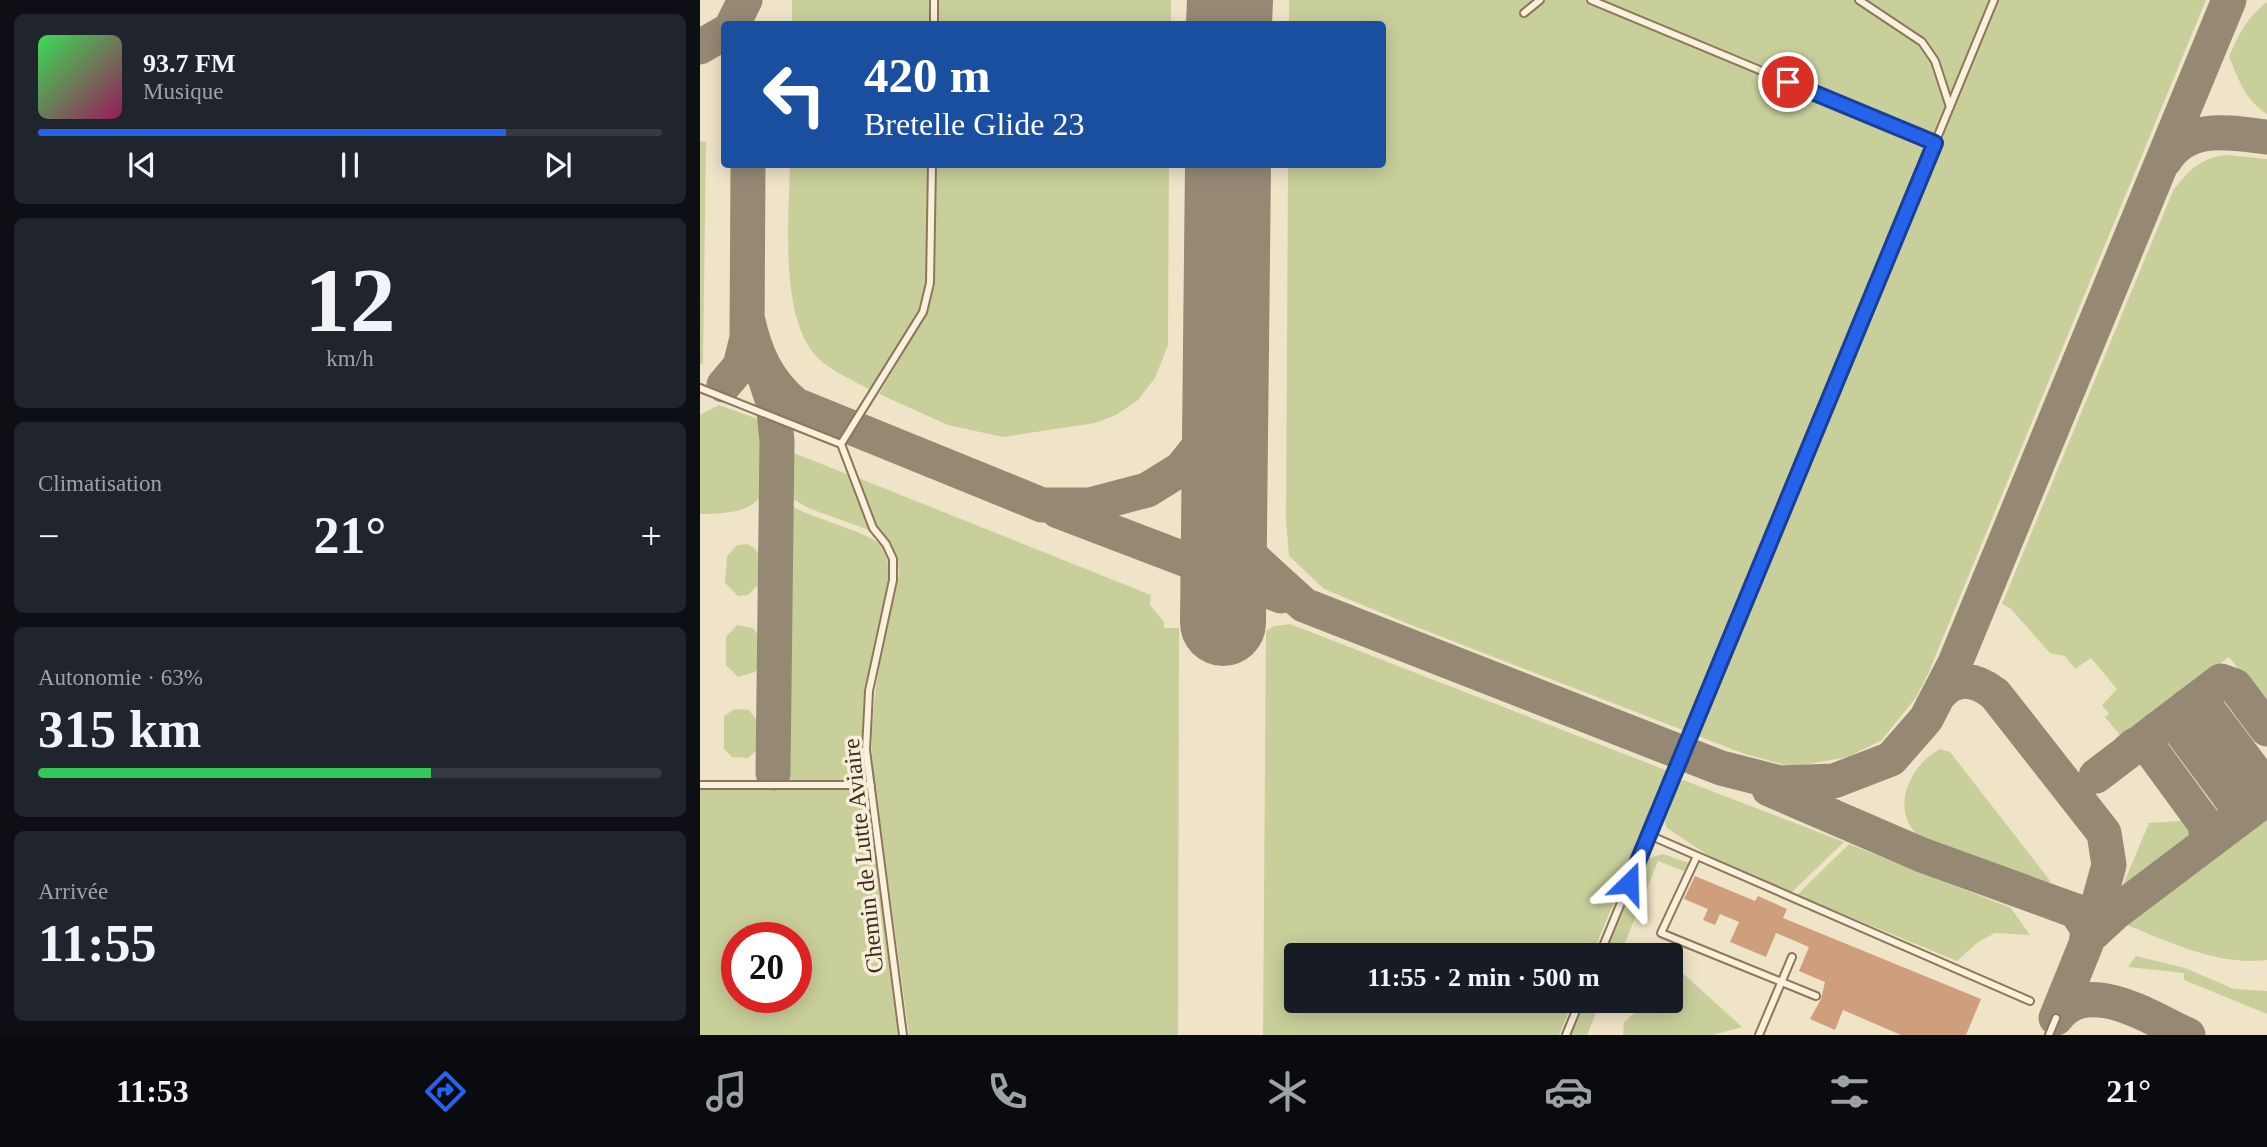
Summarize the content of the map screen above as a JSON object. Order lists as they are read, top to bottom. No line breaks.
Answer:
{"streets":{"lane":["Chemin de Lutte Aviaire"]},"page":{"turn":["420 m","Bretelle Glide 23"],"song":["93.7 FM","Musique"],"tile":[["12","km/h"],"Climatisation",["Autonomie · 63%","315 km"],["Arrivée","11:55"]],"heat":["−","21°","+"],"limit":"20","trip":"11:55 · 2 min · 500 m","tabs":["11:53","21°"]}}
